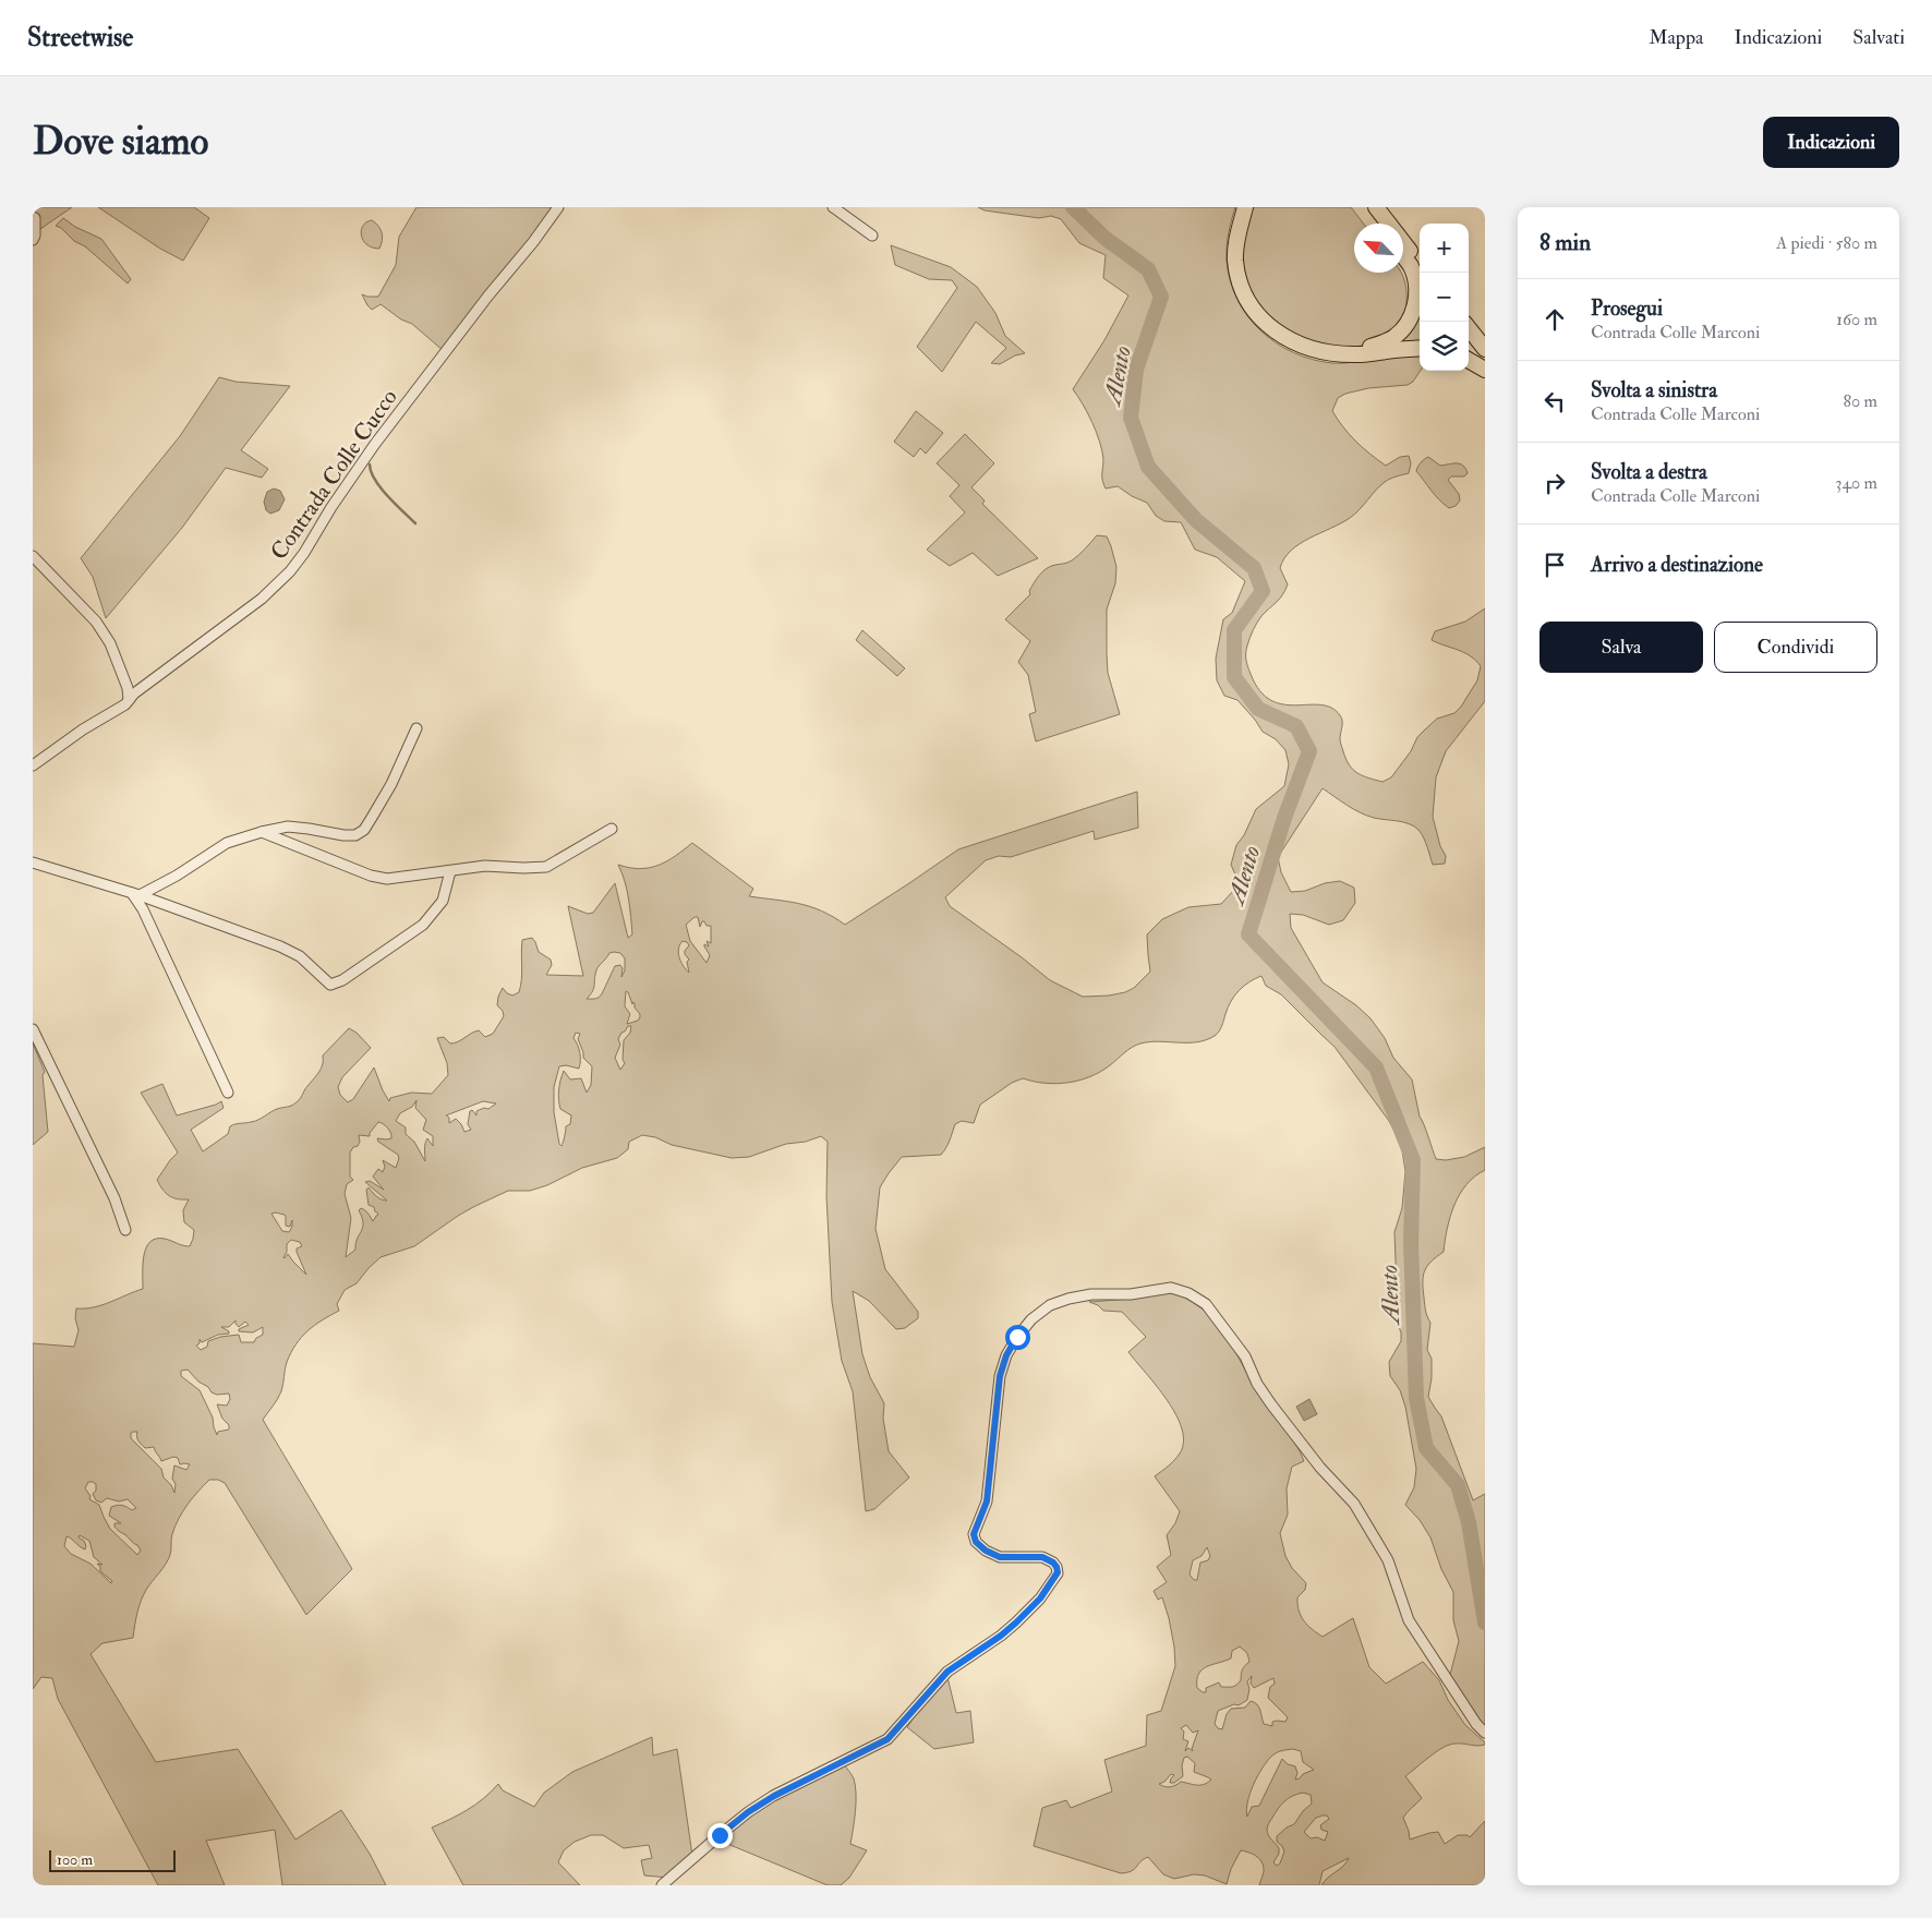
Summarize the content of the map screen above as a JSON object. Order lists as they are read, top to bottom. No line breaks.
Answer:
{"streets":{"street":["Contrada Colle Cucco"]},"water":["Alento"],"scale_bar":"100 m","north":"top left","page":{"header":"Streetwise","nav":["Mappa","Indicazioni","Salvati"],"buttons":["Indicazioni",["Salva","Condividi"]],"title":"Dove siamo","heading":["8 min","A piedi · 580 m"],"map_buttons":["+","−"],"list":[["Prosegui","Contrada Colle Marconi","160 m"],["Svolta a sinistra","Contrada Colle Marconi","80 m"],["Svolta a destra","Contrada Colle Marconi","340 m"],"Arrivo a destinazione"],"scale":"100 m"}}
